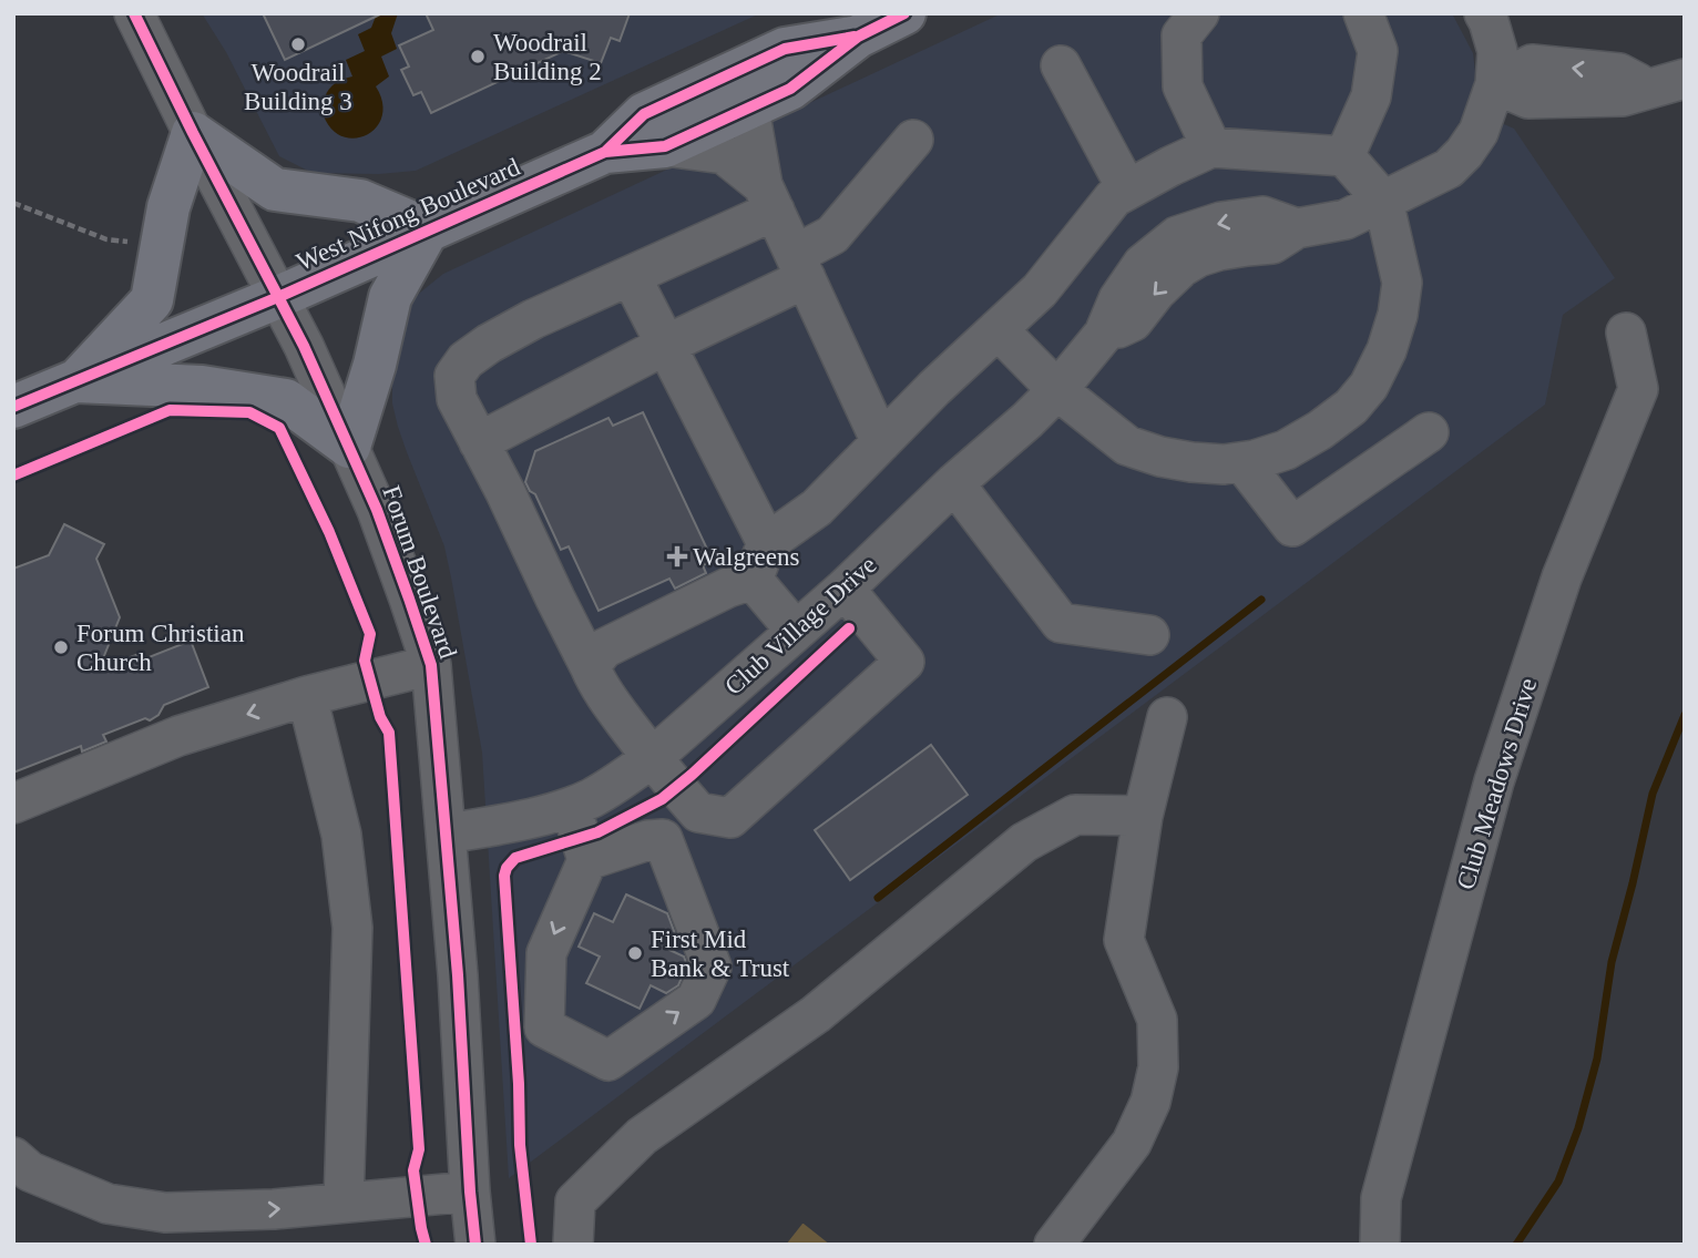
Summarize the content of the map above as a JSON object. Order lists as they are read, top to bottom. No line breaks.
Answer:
{"streets":{"main road":["West Nifong Boulevard"],"street":["Forum Boulevard","Club Village Drive","Club Meadows Drive"]},"crossings":[["West Nifong Boulevard","Forum Boulevard"],["Forum Boulevard","Club Village Drive"]],"places":{"other":["Woodrail Building 3","Woodrail Building 2","Forum Christian Church","First Mid Bank & Trust"],"health":["Walgreens"]}}
